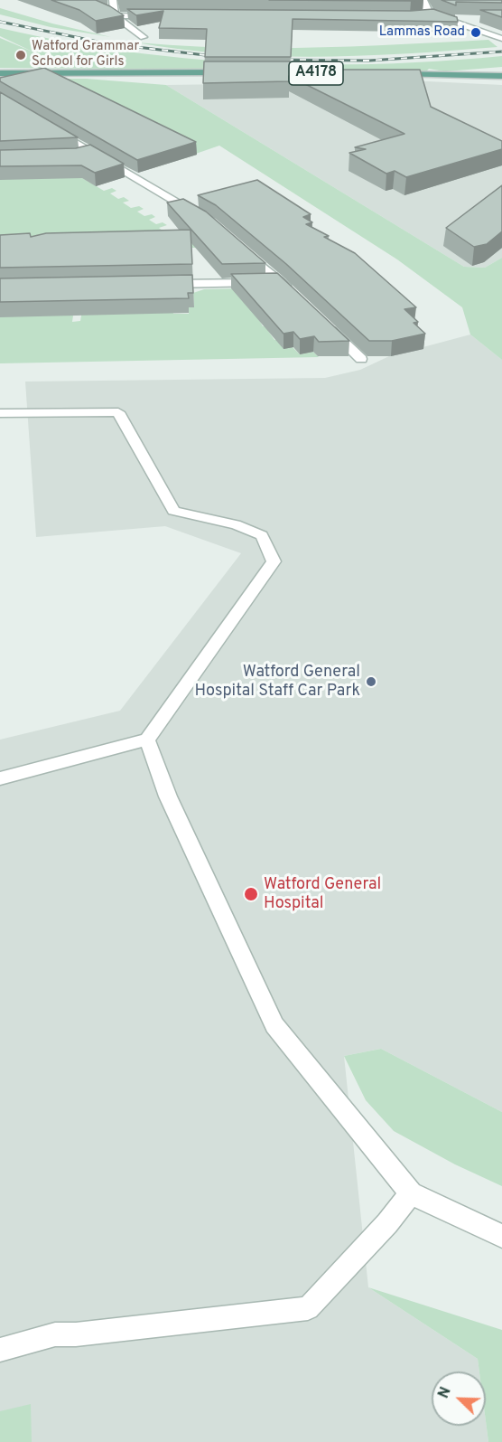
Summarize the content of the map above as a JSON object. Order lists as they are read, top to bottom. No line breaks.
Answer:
{"places":["Lammas Road","Watford Grammar School for Girls","Watford General Hospital Staff Car Park","Watford General Hospital"],"north":"top left"}
